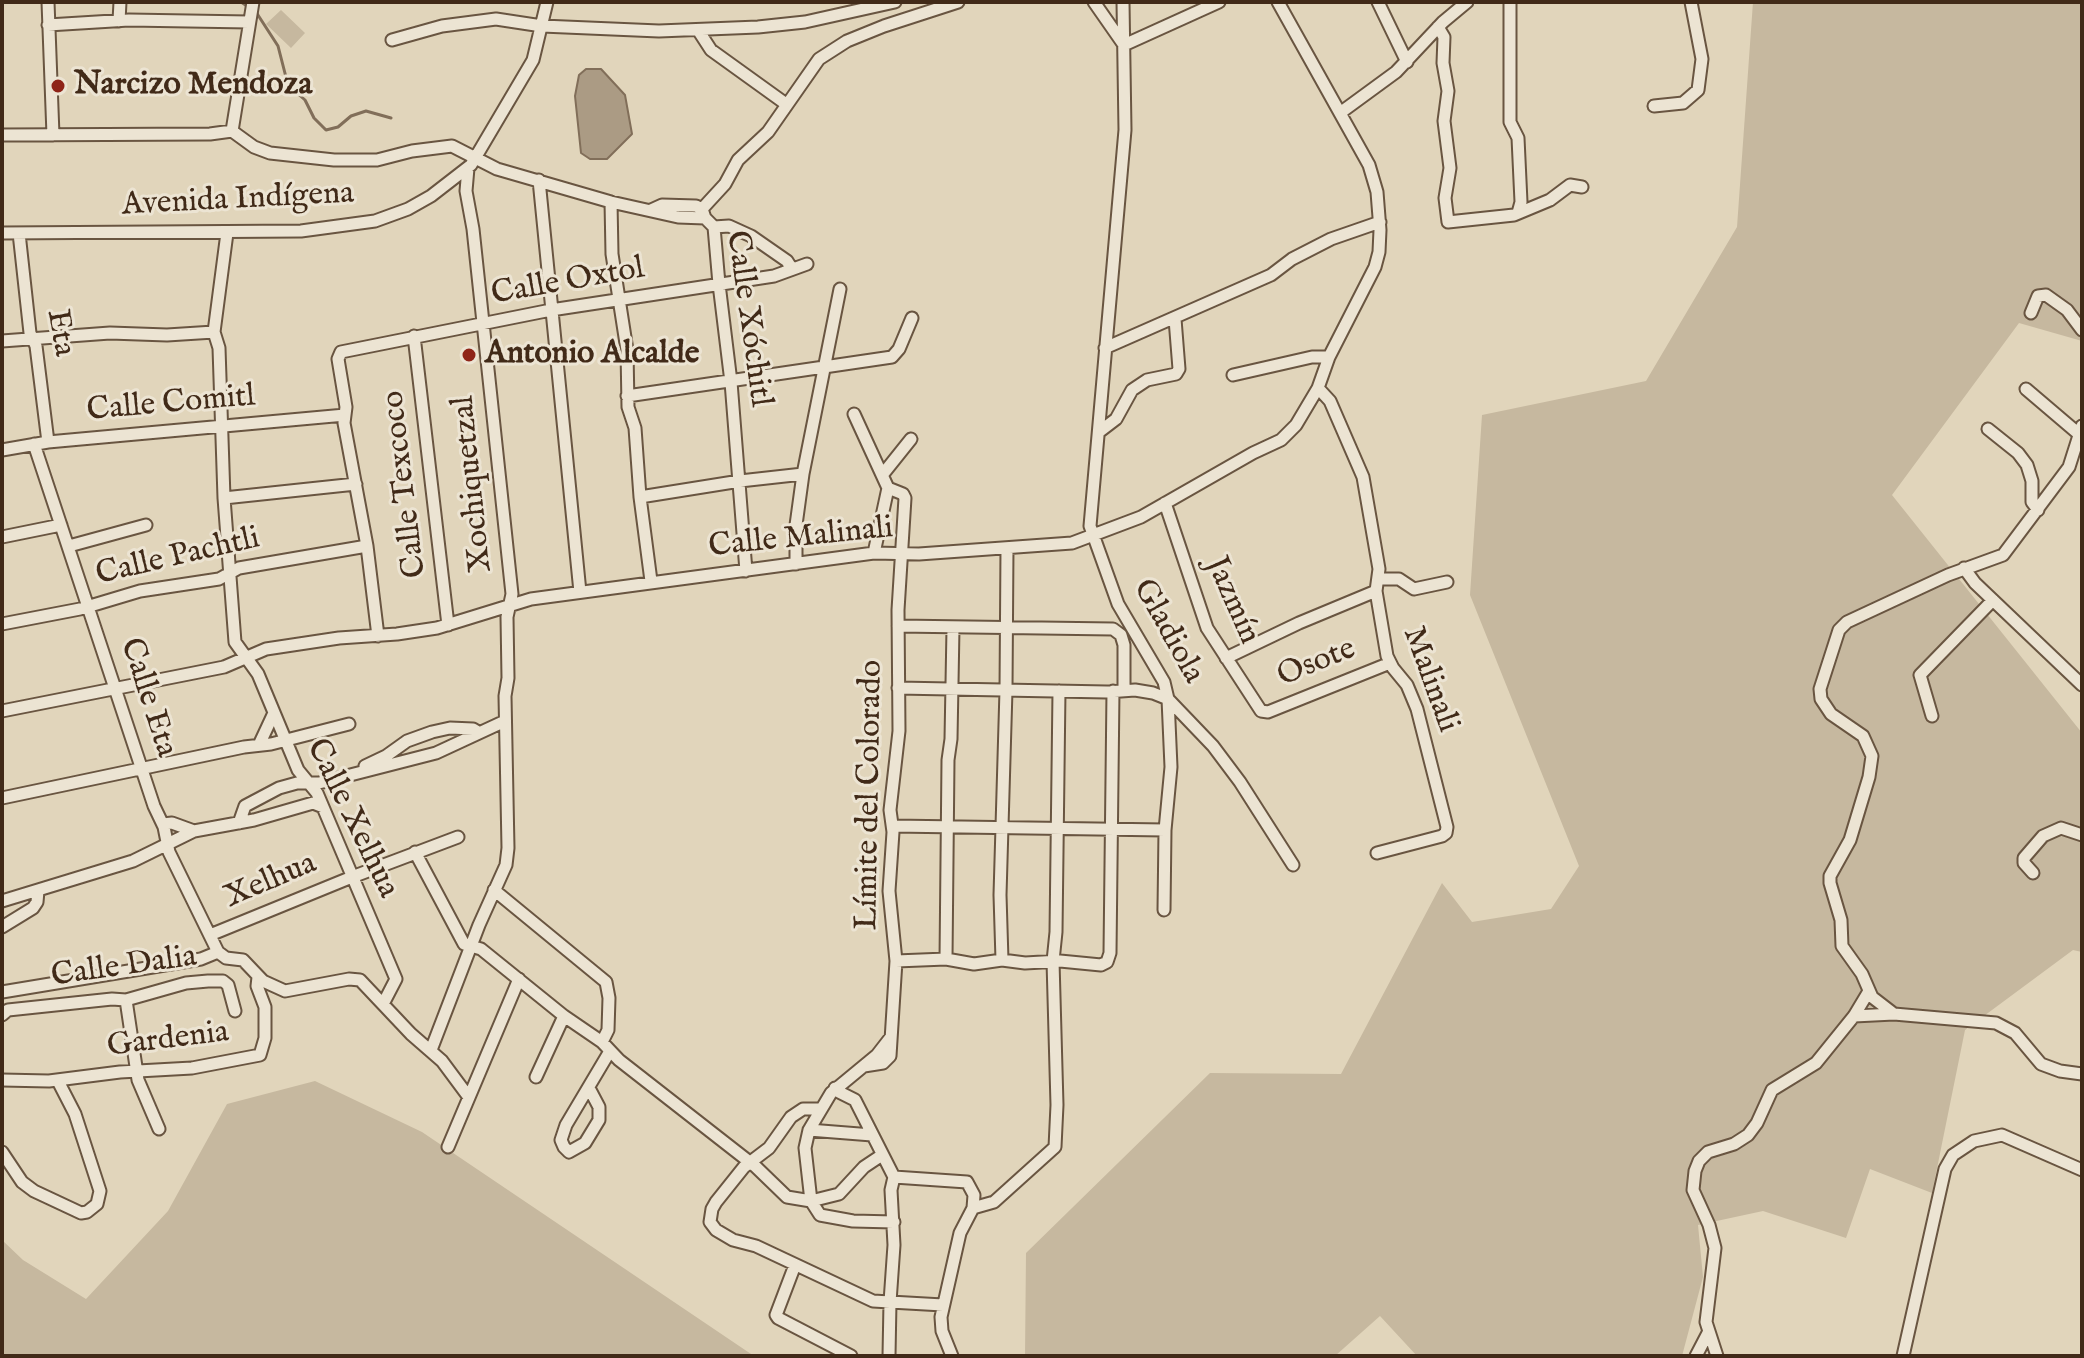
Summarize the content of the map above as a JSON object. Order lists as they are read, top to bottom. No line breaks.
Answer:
{"streets":{"street":["Avenida Indígena","Calle Oxtol","Calle Xóchitl","Eta","Calle Comitl","Calle Texcoco","Xochiquetzal","Calle Malinali","Calle Pachtli","Jazmín","Gladiola","Osote","Malinali","Calle Eta","Límite del Colorado","Calle Xelhua","Xelhua","Calle Dalia","Gardenia"]},"crossings":[["Avenida Indígena","Eta"],["Avenida Indígena","Xochiquetzal"],["Calle Oxtol","Calle Xóchitl"],["Calle Oxtol","Calle Comitl"],["Calle Oxtol","Calle Texcoco"],["Calle Oxtol","Xochiquetzal"],["Calle Xóchitl","Calle Malinali"],["Eta","Calle Comitl"],["Calle Comitl","Calle Eta"],["Calle Texcoco","Calle Malinali"],["Xochiquetzal","Calle Malinali"],["Calle Malinali","Jazmín"],["Calle Malinali","Gladiola"],["Calle Malinali","Malinali"],["Calle Malinali","Calle Eta"],["Calle Malinali","Límite del Colorado"],["Calle Malinali","Calle Xelhua"],["Calle Pachtli","Calle Eta"],["Jazmín","Osote"],["Osote","Malinali"],["Calle Eta","Xelhua"],["Calle Xelhua","Xelhua"]],"places":["Narcizo Mendoza","Antonio Alcalde"]}
